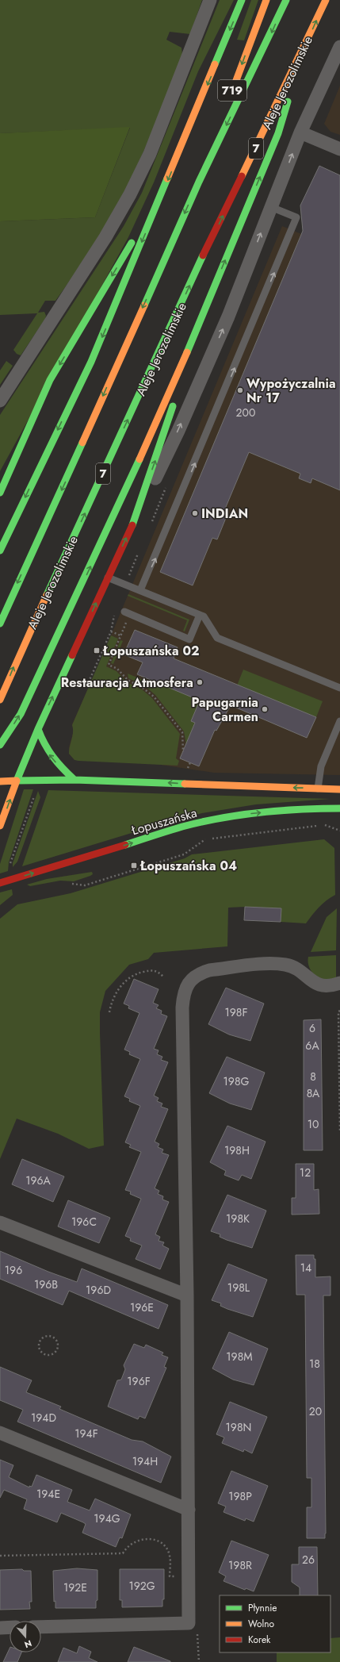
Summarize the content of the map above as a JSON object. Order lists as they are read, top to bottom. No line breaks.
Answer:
{"streets":{"main road":["Aleje Jerozolimskie","719","7","Łopuszańska"]},"places":{"other":["Wypożyczalnia Nr 17","INDIAN","Restauracja Atmosfera","Papugarnia Carmen"],"transit":["Łopuszańska 02","Łopuszańska 04"]},"house_numbers":["200","198F","6","6A","8","198G","8A","10","198H","12","196A","198K","196C","14","196","196B","198L","196D","196E","198M","18","196F","20","194D","198N","194F","194H","194E","198P","194G","26","198R","192G","192E"],"legend":["Płynnie","Wolno","Korek"],"north":"bottom"}
